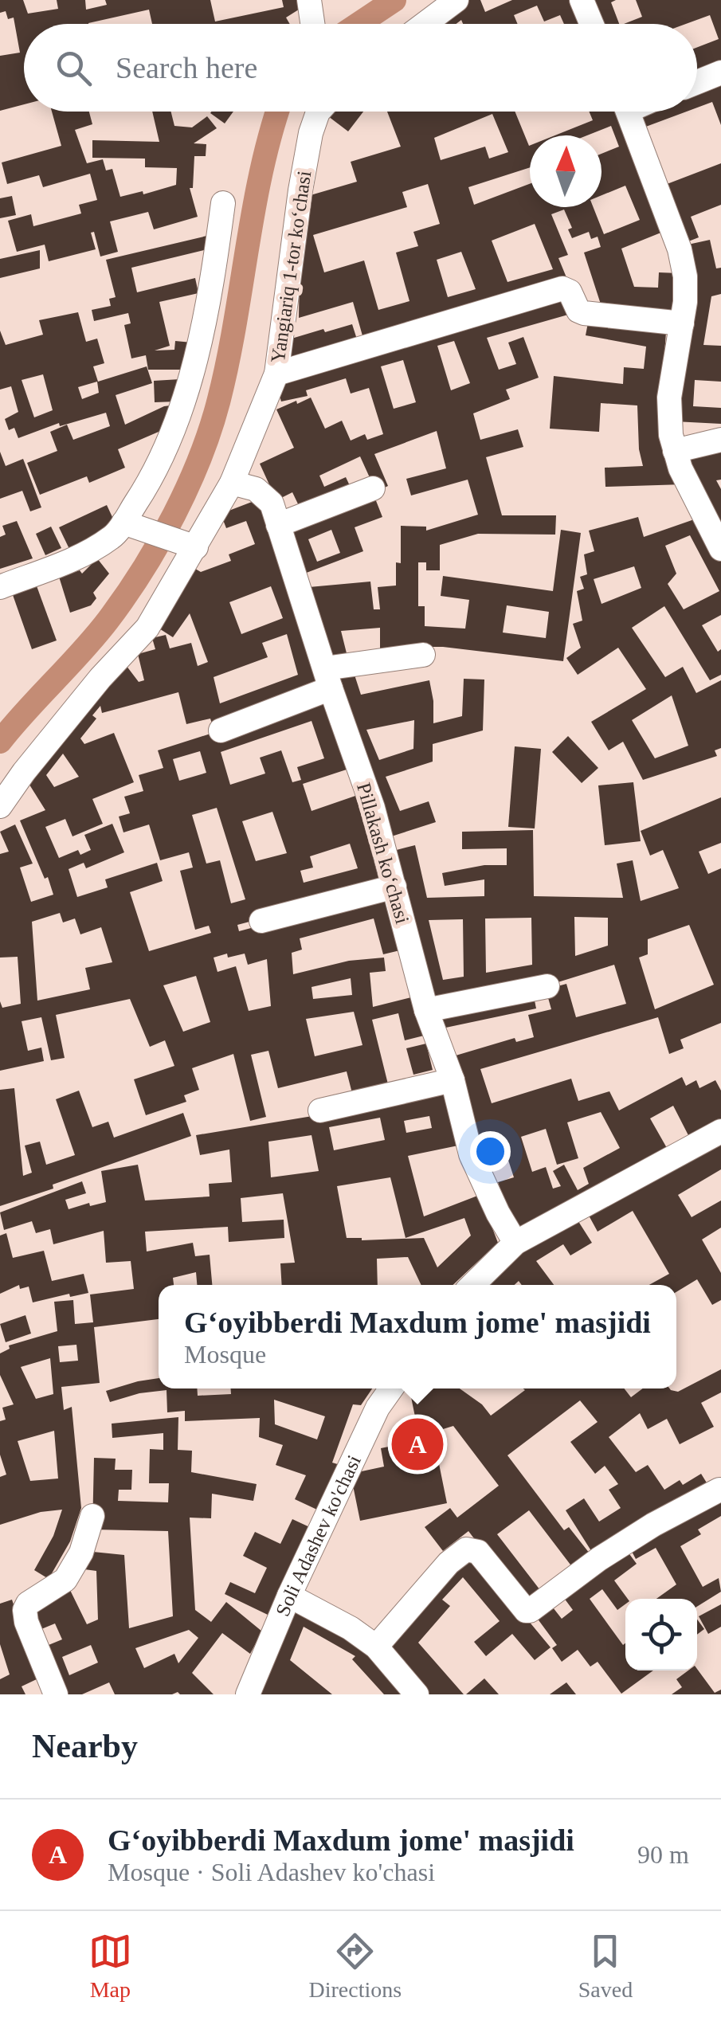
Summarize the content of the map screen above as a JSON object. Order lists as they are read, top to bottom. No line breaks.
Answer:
{"streets":{"street":["Yangiariq 1-tor koʻchasi","Pillakash koʻchasi","Soli Adashev ko'chasi"]},"crossings":[["Yangiariq 1-tor koʻchasi","Pillakash koʻchasi"]],"north":"top","page":{"search":"Search here","popup":["Gʻoyibberdi Maxdum jome' masjidi","Mosque"],"pins":"A","heading":"Nearby","list":[{"mark":"A","name":"Gʻoyibberdi Maxdum jome' masjidi","note":"Mosque · Soli Adashev ko'chasi","value":"90 m"}],"nav":["Map","Directions","Saved"]}}
